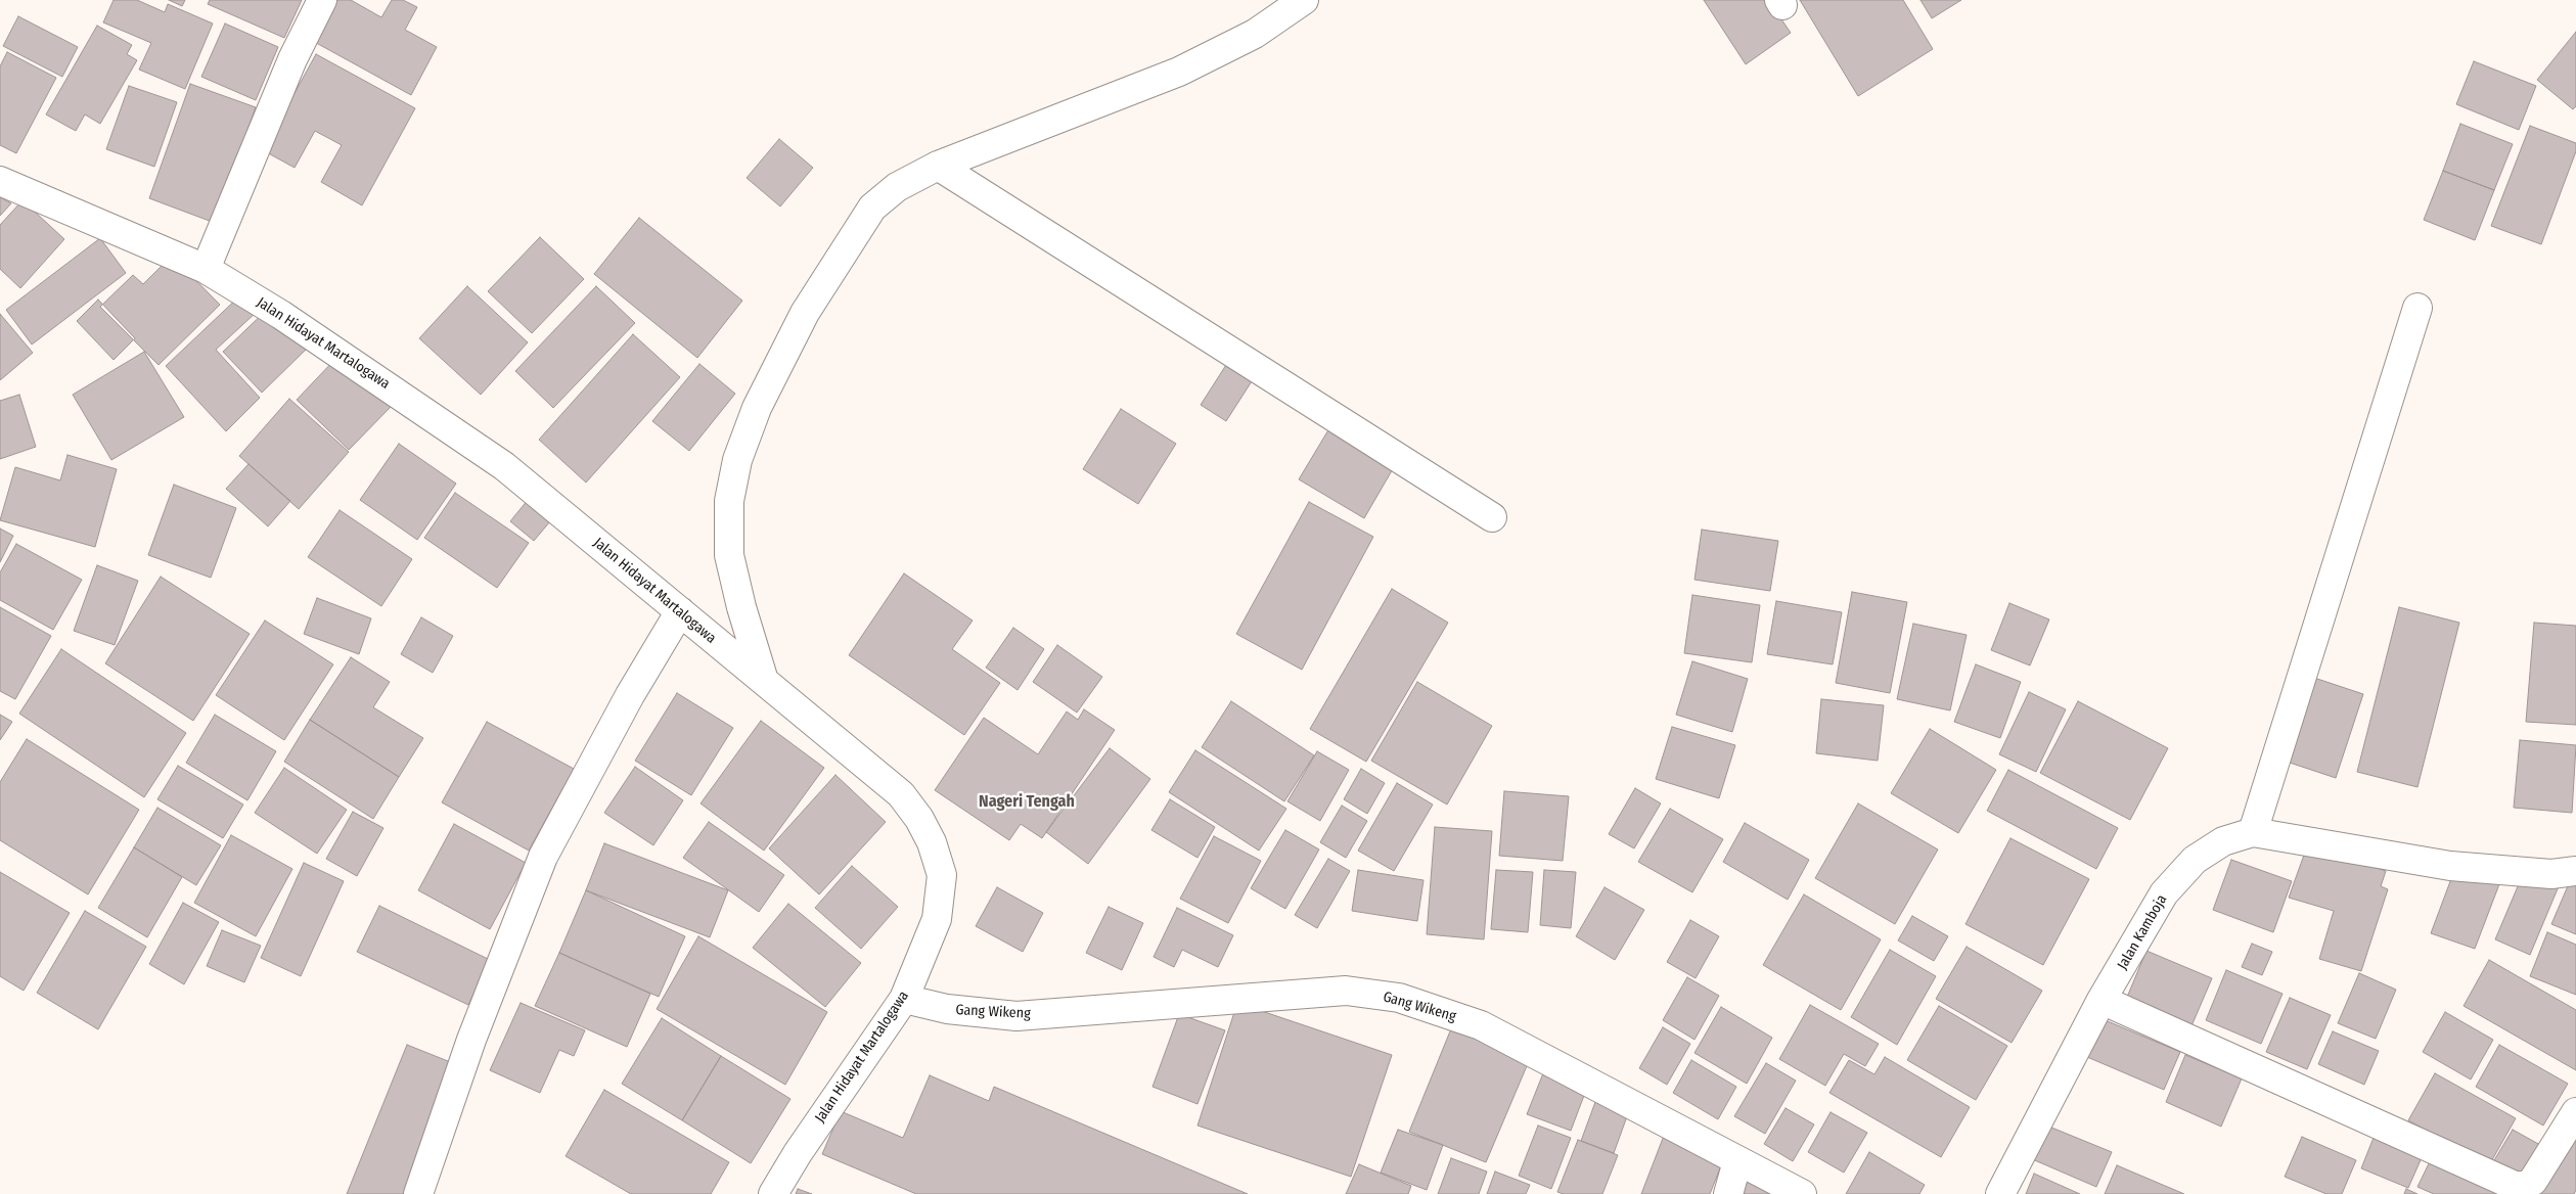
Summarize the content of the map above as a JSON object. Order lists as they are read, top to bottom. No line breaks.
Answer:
{"streets":{"street":["Jalan Hidayat Martalogawa","Jalan Kamboja","Gang Wikeng"]},"crossings":[["Jalan Hidayat Martalogawa","Gang Wikeng"]],"districts":["Nageri Tengah"]}
